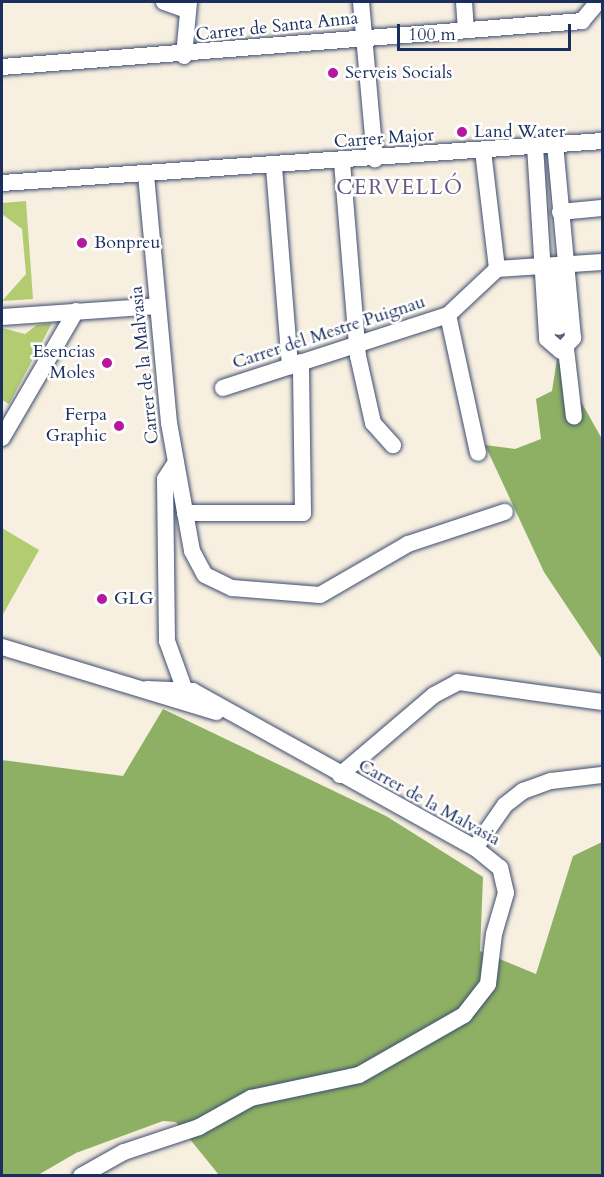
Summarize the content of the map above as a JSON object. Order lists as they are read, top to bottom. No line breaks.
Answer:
{"streets":{"street":["Carrer de Santa Anna","Carrer Major","Carrer del Mestre Puignau","Carrer de la Malvasia"]},"crossings":[["Carrer Major","Carrer de la Malvasia"]],"districts":["CERVELLÓ"],"places":["Serveis Socials","Land Water","Bonpreu","Esencias Moles","Ferpa Graphic","GLG"],"scale_bar":"100 m"}
